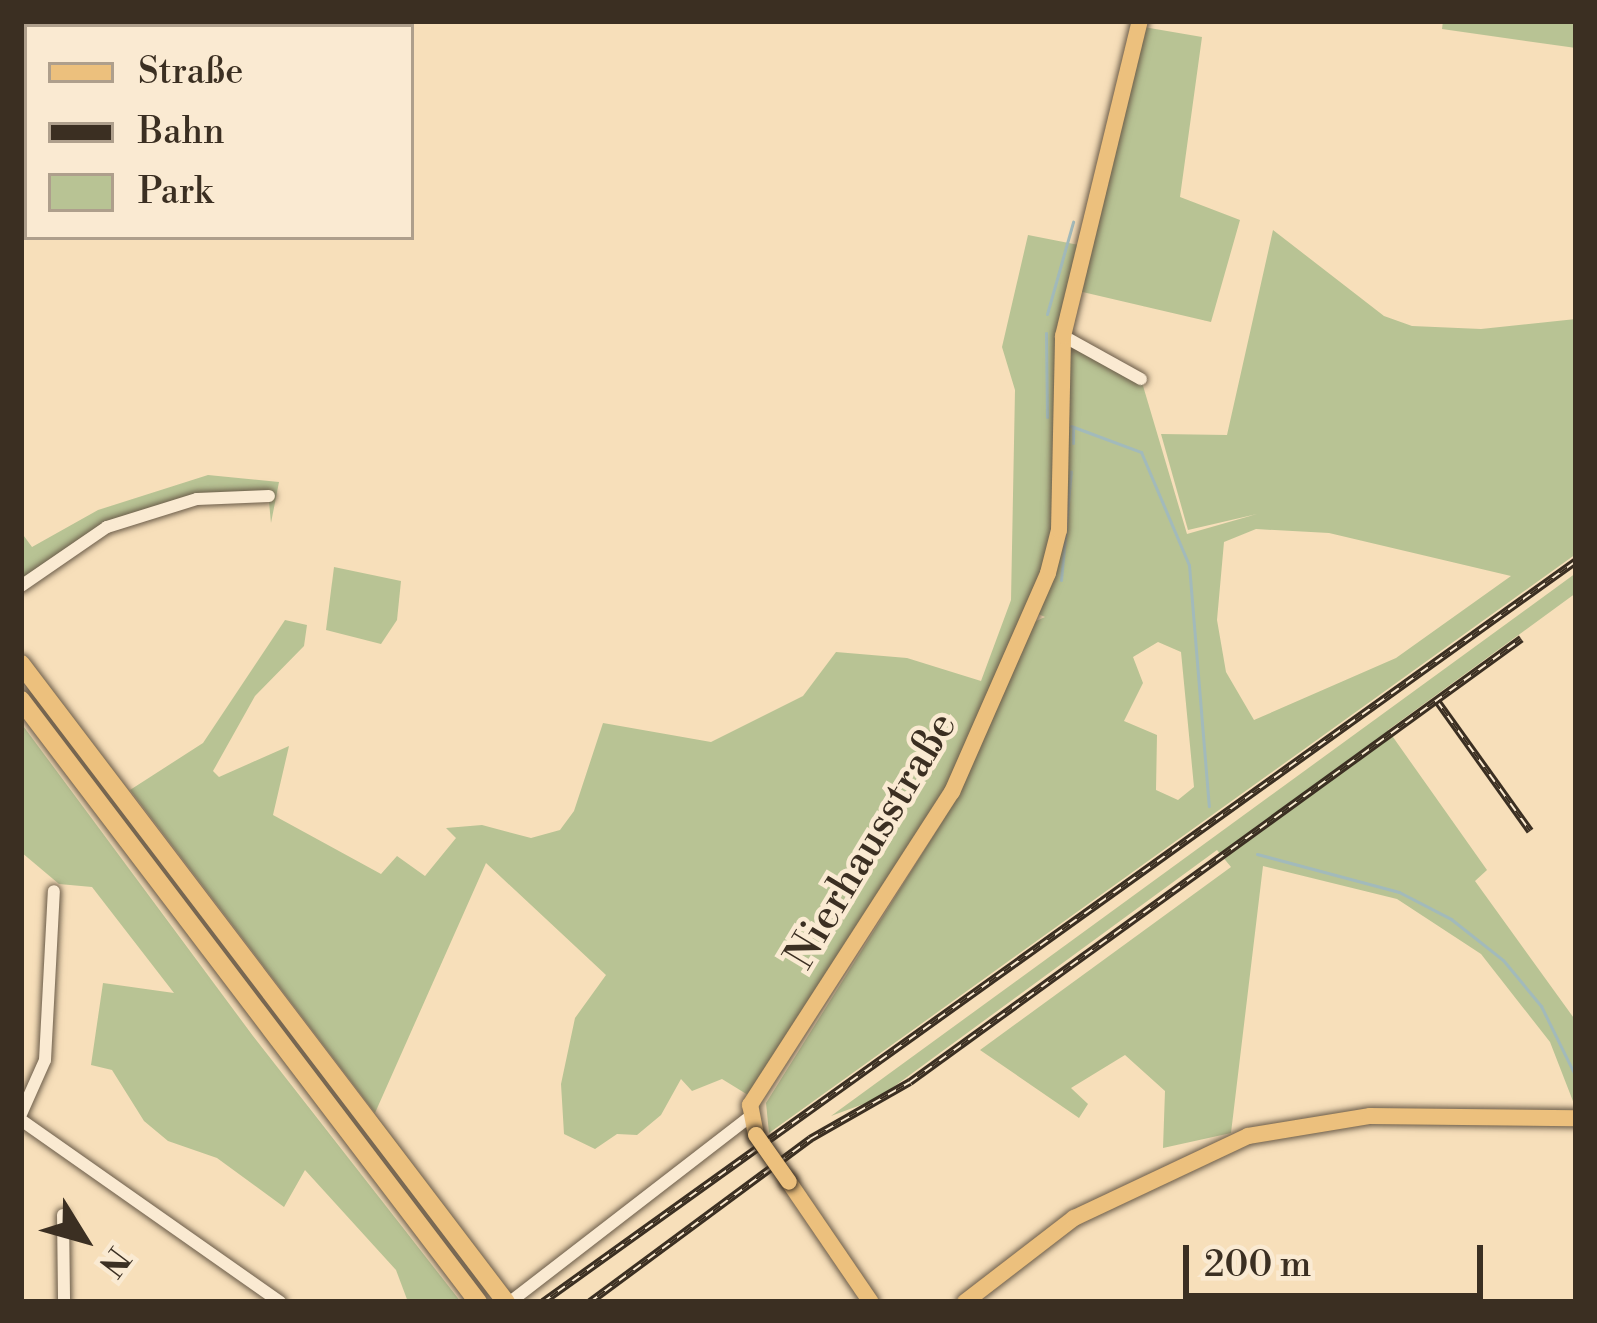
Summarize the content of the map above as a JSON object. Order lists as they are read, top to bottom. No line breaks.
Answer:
{"streets":{"main road":["Nierhausstraße"]},"legend":["Straße","Bahn","Park"],"scale_bar":"200 m","north":"bottom right"}
